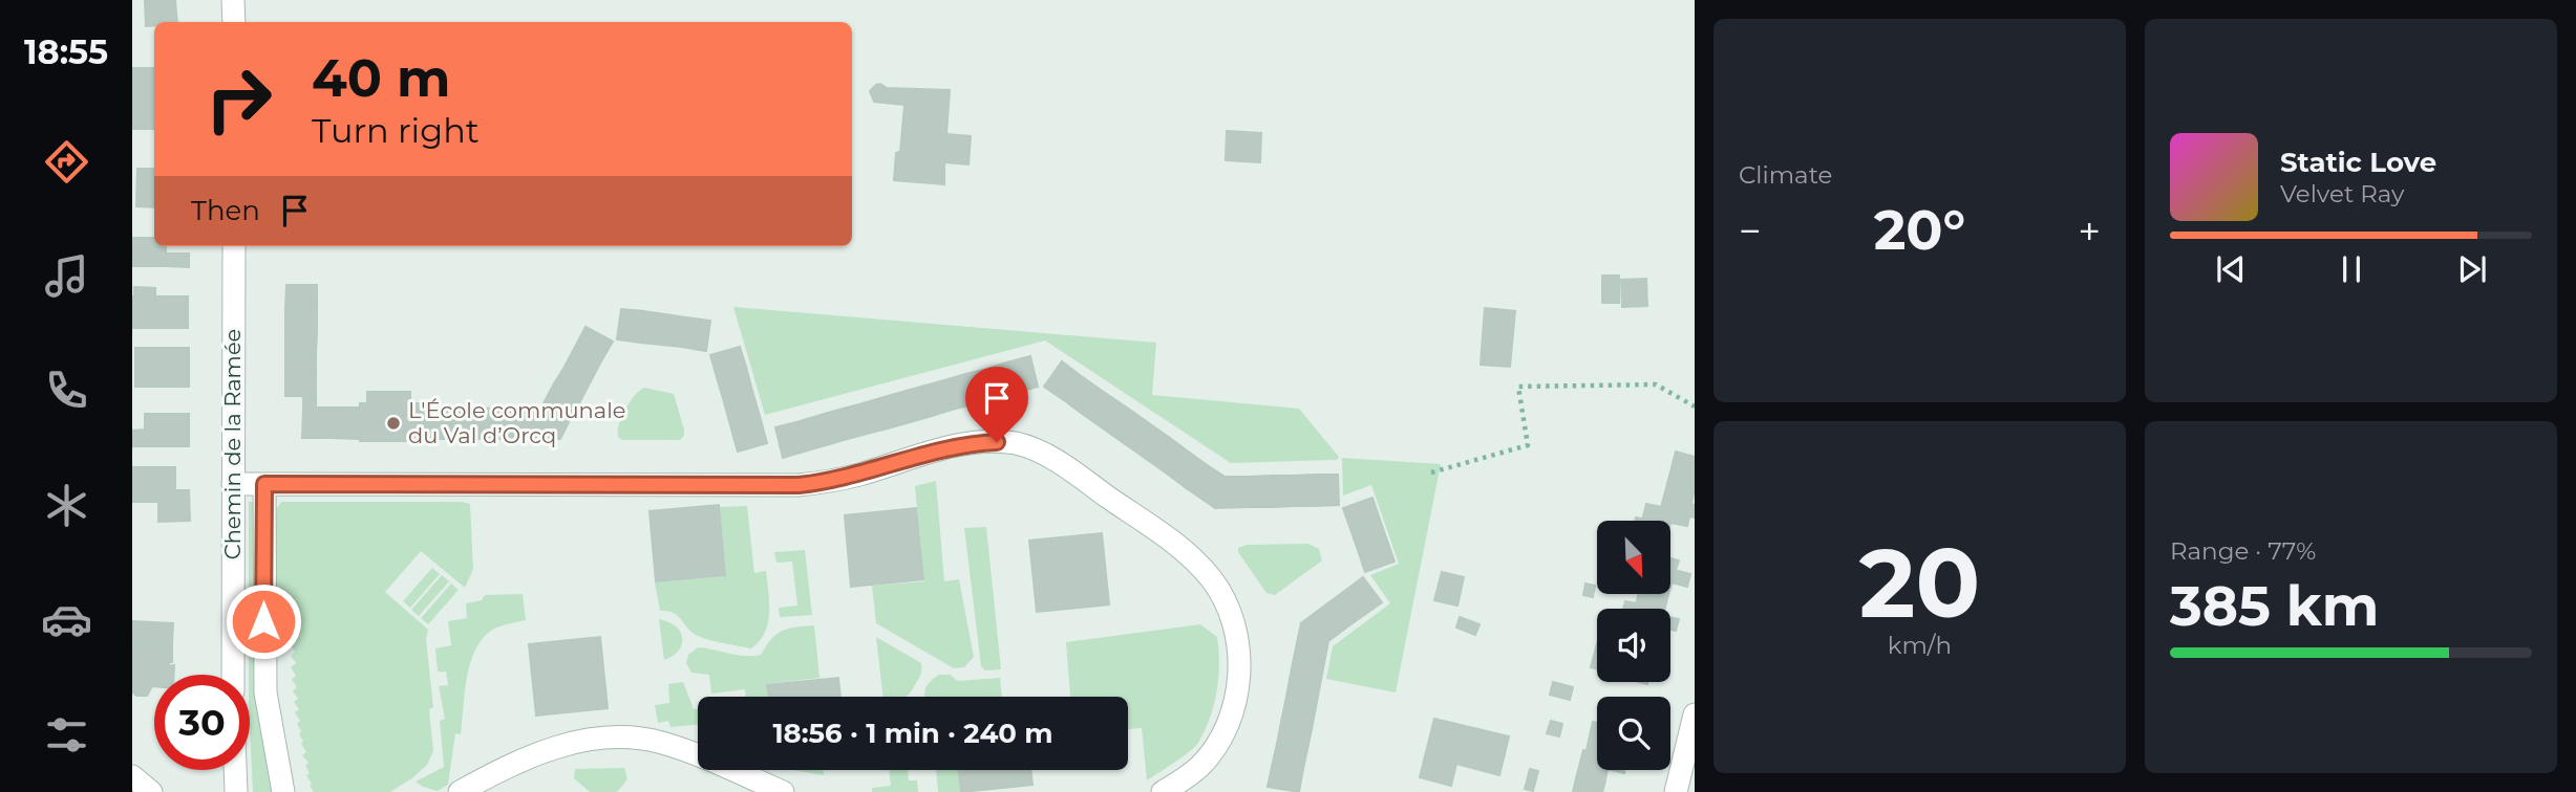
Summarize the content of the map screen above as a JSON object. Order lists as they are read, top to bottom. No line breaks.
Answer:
{"streets":{"street":["Chemin de la Ramée"]},"places":["L'École communale du Val d’Orcq"],"north":"bottom right","page":{"tabs":"18:55","tile":["Climate",["20","km/h"],["Range · 77%","385 km"]],"turn":["40 m","Turn right"],"song":["Static Love","Velvet Ray"],"then":"Then","heat":["−","20°","+"],"limit":"30","trip":"18:56 · 1 min · 240 m"}}
